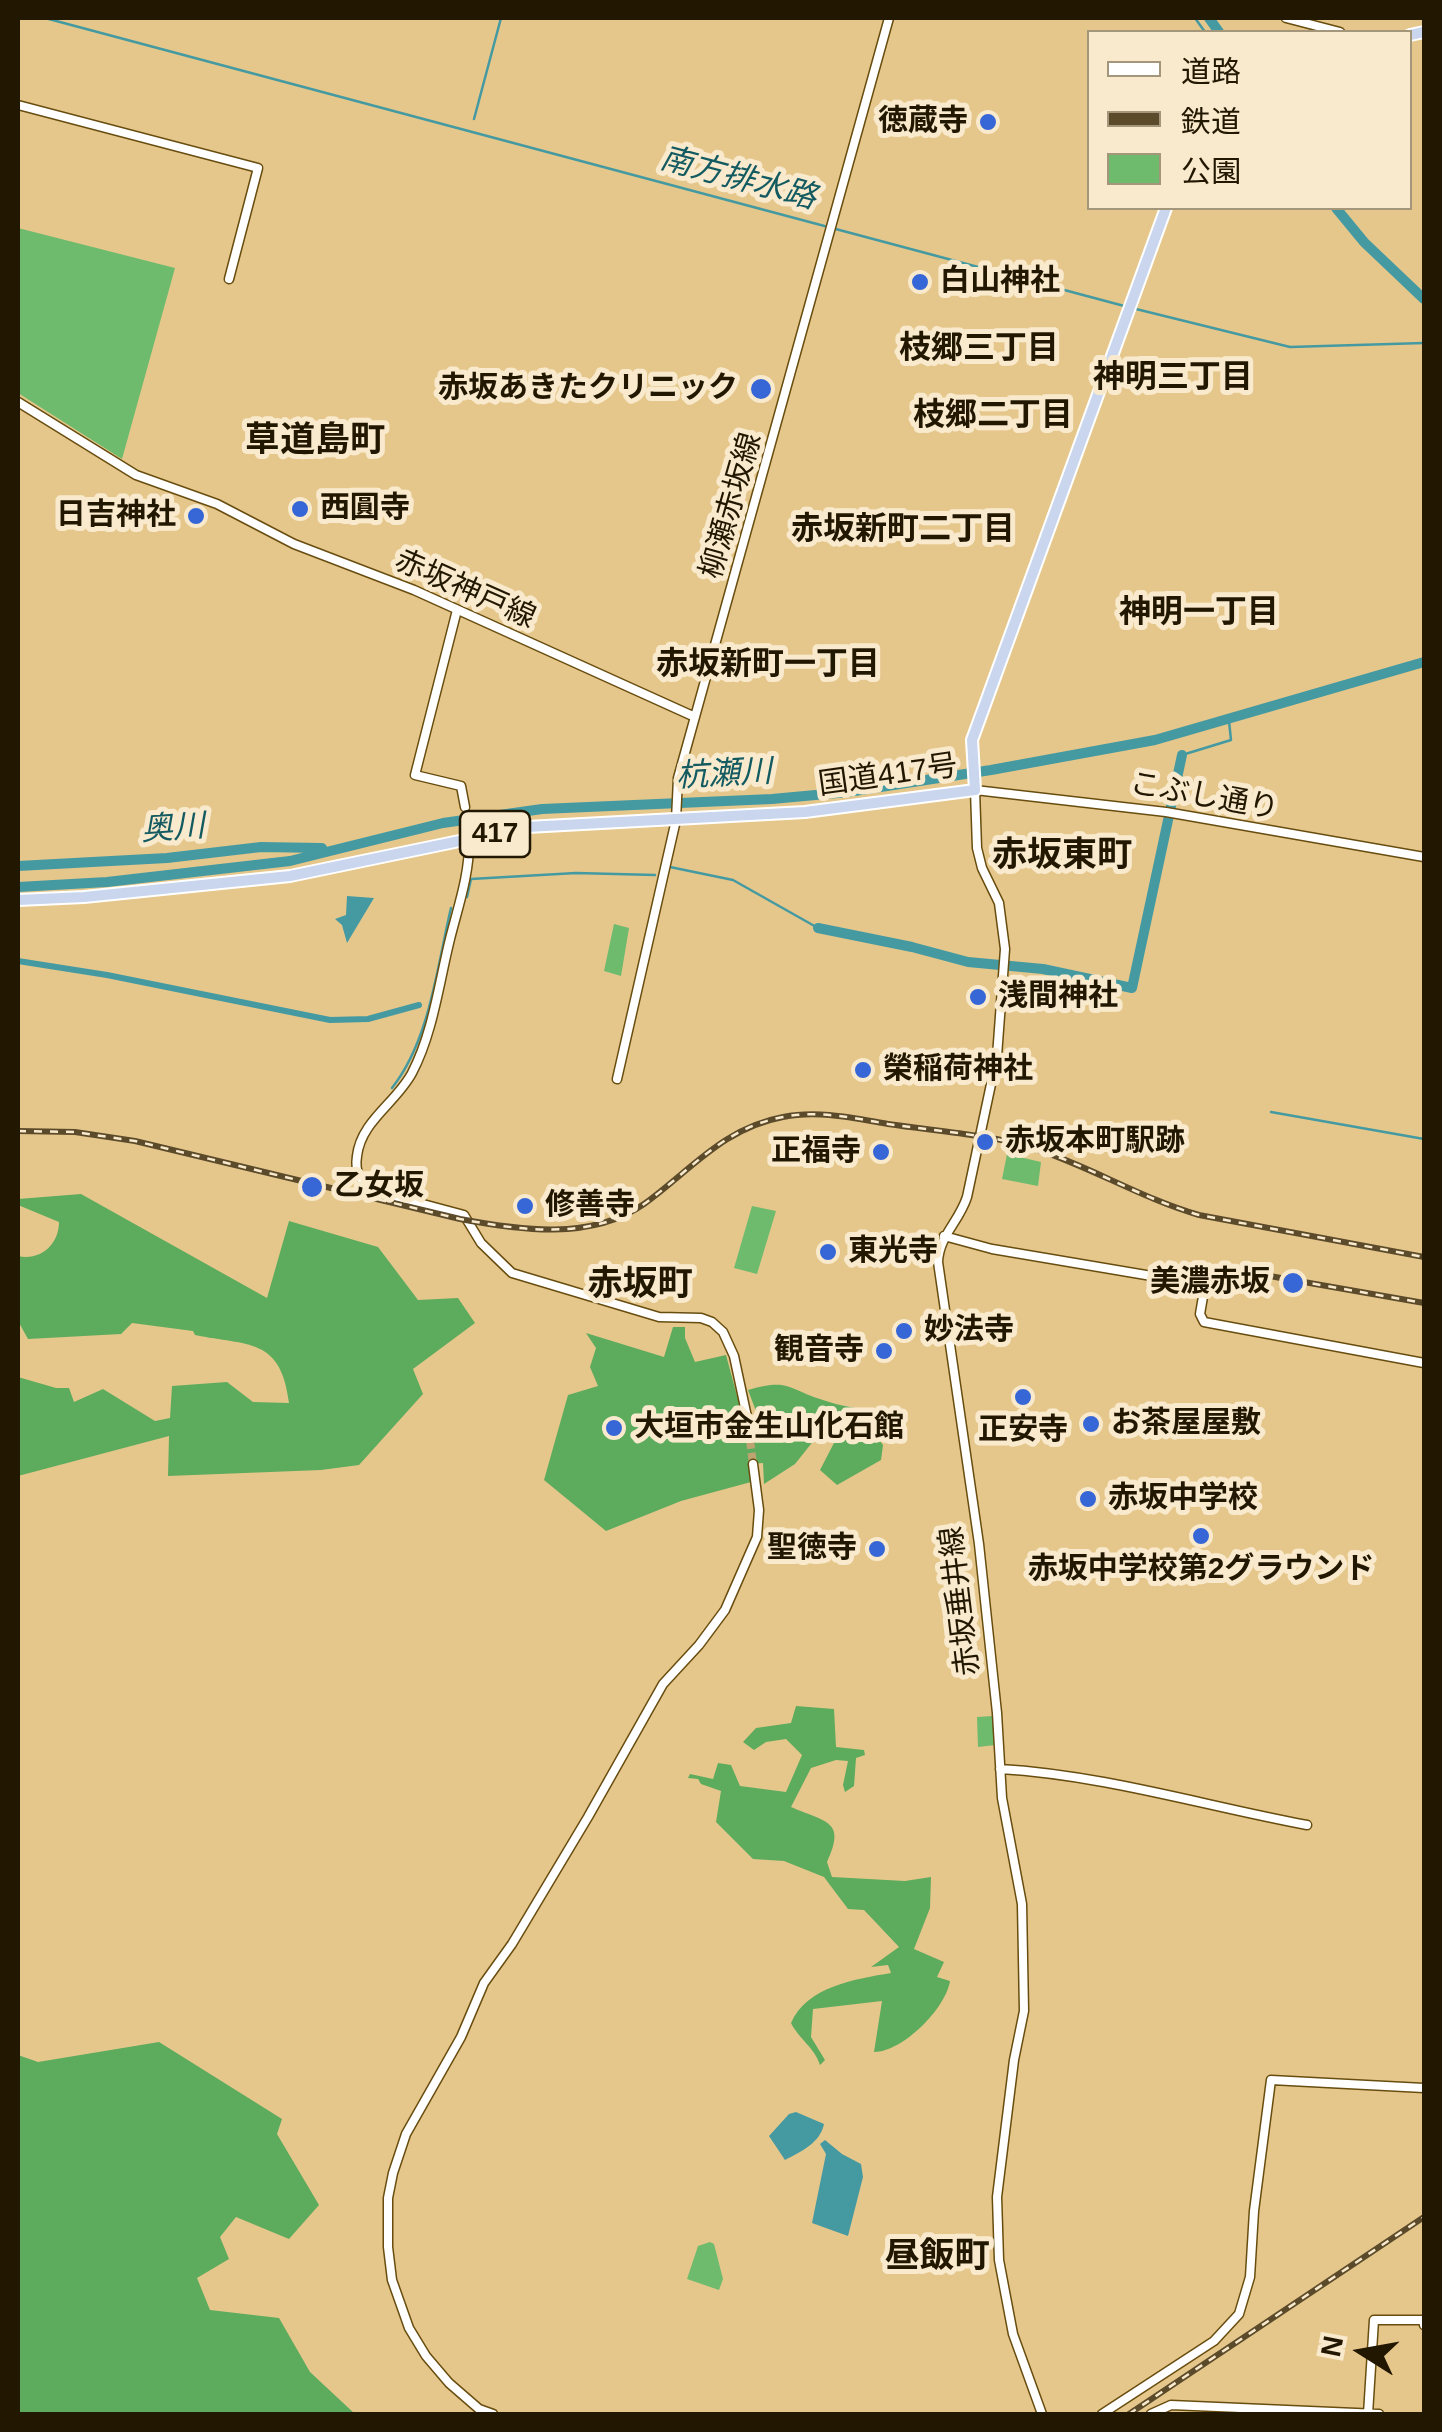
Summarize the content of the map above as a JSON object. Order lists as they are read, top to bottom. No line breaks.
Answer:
{"streets":{"highway":["国道417号","417"],"street":["柳瀬赤坂線","赤坂神戸線","こぶし通り","赤坂垂井線"]},"crossings":[["柳瀬赤坂線","赤坂神戸線"],["国道417号","こぶし通り"],["国道417号","赤坂垂井線"],["こぶし通り","赤坂垂井線"]],"districts":["枝郷三丁目","神明三丁目","枝郷二丁目","草道島町","赤坂新町二丁目","神明一丁目","赤坂新町一丁目","赤坂東町","赤坂町","昼飯町"],"water":["南方排水路","杭瀬川","奥川"],"places":["徳蔵寺","白山神社","赤坂あきたクリニック","西圓寺","日吉神社","浅間神社","榮稲荷神社","赤坂本町駅跡","正福寺","乙女坂","修善寺","東光寺","美濃赤坂","妙法寺","観音寺","正安寺","お茶屋屋敷","大垣市金生山化石館","赤坂中学校","赤坂中学校第2グラウンド","聖徳寺"],"legend":["道路","鉄道","公園"],"north":"left"}
